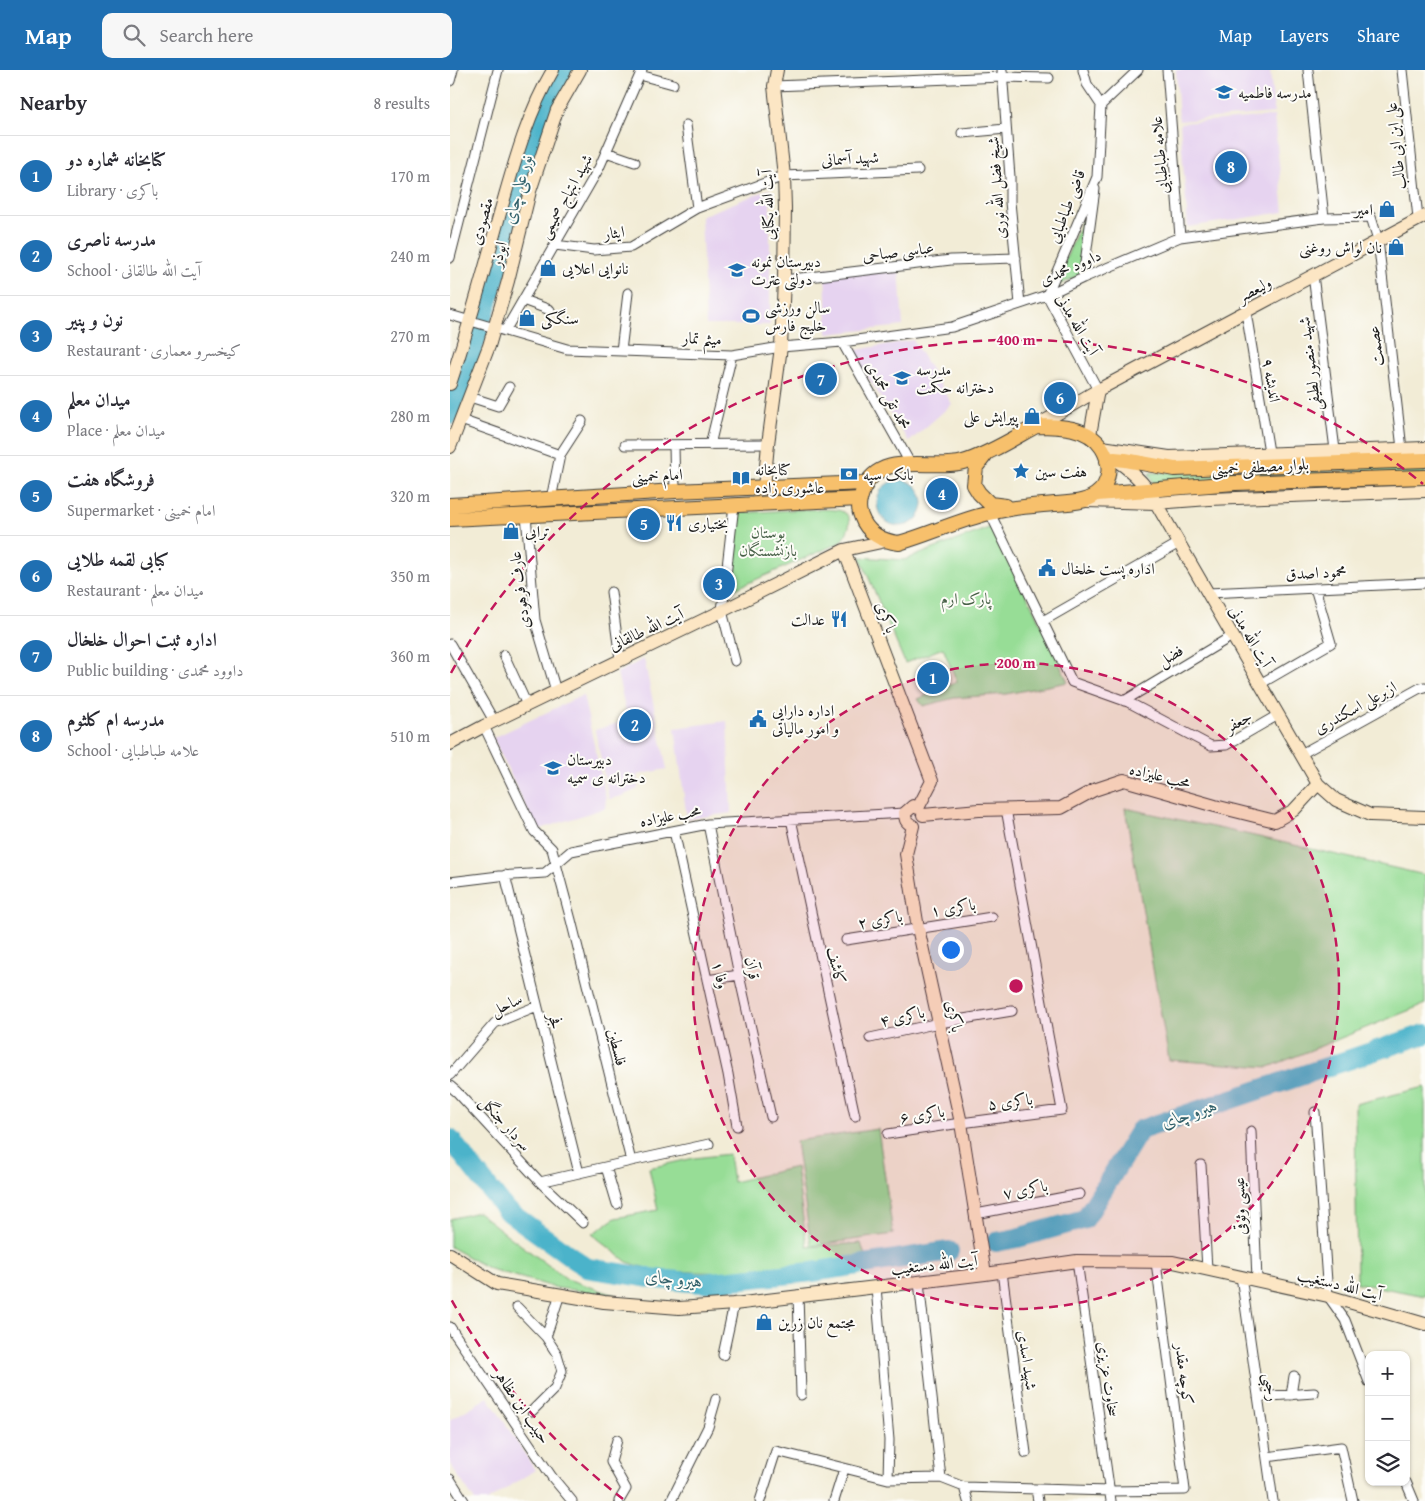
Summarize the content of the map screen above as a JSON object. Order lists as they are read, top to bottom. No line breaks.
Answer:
{"streets":{"main road":["آیت الله یکتایی","مقصودی","ابوذر","ولیعصر","بلوار مصطفی خمینی","امام خمینی","باکری","آیت الله طالقانی","آیت‌ الله مدنی","محب علیزاده","آیت الله دستغیب"],"street":["علی ابن ابی طالب","علامه طباطبایی","شهید آسمانی","شیخ فضل الله نوری","شهید ابتهاج صمیمی","قاضی طباطبایی","ایثار","عباسی صباحی","داوود محمدی","آیت الله مدنی","میثم تمار","عصمت","شهید منصور لطیفی","اندیشه ۹","محمد تقی محمدی","محمود اصدق","عارف فرهودی","فضل","ازبرعلی اسکندری","جعفر","باکری ۱","باکری ۲","کاشف","قرآن","وفا ۱","ساحل","باکری ۴","فجر","فلسطین","باکری ۵","باکری ۶","سردار جنگل","باکری ۷","عیسی وثوقی","شهید اسدی","کوچه مقدر","سخاوت عزیزی","رجبی","حبیب ابن مظاهر"]},"crossings":[["علی ابن ابی طالب","ولیعصر"],["علامه طباطبایی","داوود محمدی"],["شهید آسمانی","آیت الله یکتایی"],["شهید آسمانی","ایثار"],["شیخ فضل الله نوری","عباسی صباحی"],["شیخ فضل الله نوری","داوود محمدی"],["شهید ابتهاج صمیمی","ایثار"],["شهید ابتهاج صمیمی","ابوذر"],["شهید ابتهاج صمیمی","میثم تمار"],["آیت الله یکتایی","ایثار"],["آیت الله یکتایی","عباسی صباحی"],["آیت الله یکتایی","داوود محمدی"],["آیت الله یکتایی","میثم تمار"],["آیت الله یکتایی","امام خمینی"],["قاضی طباطبایی","داوود محمدی"],["قاضی طباطبایی","آیت الله مدنی"],["مقصودی","میثم تمار"],["ابوذر","میثم تمار"],["داوود محمدی","آیت الله مدنی"],["داوود محمدی","میثم تمار"],["داوود محمدی","عصمت"],["داوود محمدی","محمد تقی محمدی"],["ولیعصر","آیت الله مدنی"],["ولیعصر","عصمت"],["ولیعصر","شهید منصور لطیفی"],["ولیعصر","اندیشه ۹"],["ولیعصر","بلوار مصطفی خمینی"],["ولیعصر","آیت‌ الله مدنی"],["بلوار مصطفی خمینی","آیت‌ الله مدنی"],["امام خمینی","عارف فرهودی"],["محمود اصدق","آیت‌ الله مدنی"],["عارف فرهودی","آیت الله طالقانی"],["باکری","آیت الله طالقانی"],["باکری","محب علیزاده"],["باکری","باکری ۱"],["باکری","باکری ۲"],["باکری","باکری ۴"],["باکری","باکری ۵"],["باکری","باکری ۶"],["باکری","باکری ۷"],["باکری","آیت الله دستغیب"],["آیت الله طالقانی","فلسطین"],["آیت‌ الله مدنی","فضل"],["آیت‌ الله مدنی","ازبرعلی اسکندری"],["آیت‌ الله مدنی","جعفر"],["آیت‌ الله مدنی","محب علیزاده"],["فضل","جعفر"],["محب علیزاده","کاشف"],["محب علیزاده","قرآن"],["محب علیزاده","وفا ۱"],["محب علیزاده","فجر"],["محب علیزاده","فلسطین"],["محب علیزاده","باکری ۵"],["باکری ۱","باکری ۲"],["ساحل","فجر"],["باکری ۵","باکری ۶"],["عیسی وثوقی","آیت الله دستغیب"],["آیت الله دستغیب","شهید اسدی"],["آیت الله دستغیب","کوچه مقدر"],["آیت الله دستغیب","سخاوت عزیزی"],["آیت الله دستغیب","رجبی"],["کوچه مقدر","سخاوت عزیزی"]],"water":["نور علی چای","هیرو چای"],"parks":["بوستان بازنشستگان","پارک ارم"],"places":{"school or university":["مدرسه فاطمیه","دبیرستان نمونه دولتی عترت","مدرسه دخترانه حکمت","دبیرستان دخترانه ی سمیه"],"shop":["امیر","نان لواش روغنی","نانوایی اعلایی","سنگکی","پیرایش علی","ترابی","مجتمع نان زرین"],"sports":["سالن ورزشی خلیج فارس"],"place":["هفت سین"],"bank":["بانک سپه"],"library":["کتابخانه عاشوری زاده"],"restaurant":["بختیاری","عدالت"],"public building":["اداره پست خلخال","اداره دارایی و امور مالیاتی"]},"page":{"header":"Map","search":"Search here","nav":["Map","Layers","Share"],"heading":["Nearby","8 results"],"list":[{"mark":"1","name":"کتابخانه شماره دو","note":"Library · باکری","value":"170 m"},{"mark":"2","name":"مدرسه ناصری","note":"School · آیت الله طالقانی","value":"240 m"},{"mark":"3","name":"نون و پنیر","note":"Restaurant · کیخسرو معماری","value":"270 m"},{"mark":"4","name":"میدان معلم","note":"Place · میدان معلم","value":"280 m"},{"mark":"5","name":"فروشگاه هفت","note":"Supermarket · امام خمینی","value":"320 m"},{"mark":"6","name":"کبابی لقمه طلایی","note":"Restaurant · میدان معلم","value":"350 m"},{"mark":"7","name":"اداره ثبت احوال خلخال","note":"Public building · داوود محمدی","value":"360 m"},{"mark":"8","name":"مدرسه ام کلثوم","note":"School · علامه طباطبایی","value":"510 m"}],"pins":["8","7","6","4","5","3","1","2"],"map_buttons":["+","−"]},"rings":["400 m","200 m"]}
